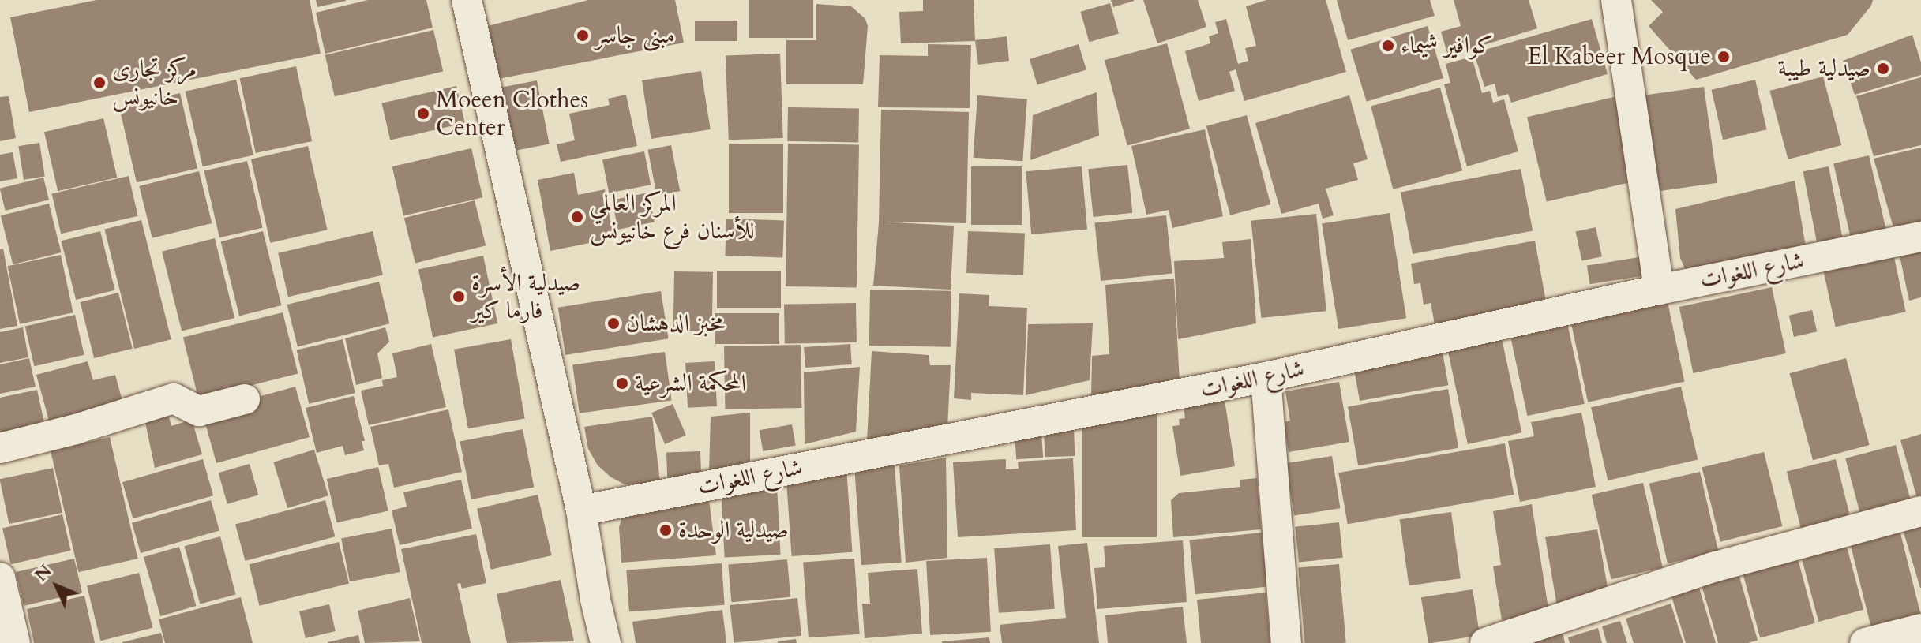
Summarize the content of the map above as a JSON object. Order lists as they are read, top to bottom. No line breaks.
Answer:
{"streets":{"street":["شارع اللغوات"]},"places":["مبنى جاسر","كوافير شيماء","El Kabeer Mosque","صيدلية طيبة","مركز تجارى خانيونس","Moeen Clothes Center","المركز العالمي للأسنان فرع خانيونس","صيدلية الأسرة فارما كير","مخبز الدهشان","المحكمة الشرعية","صيدلية الوحدة"],"north":"top left"}
